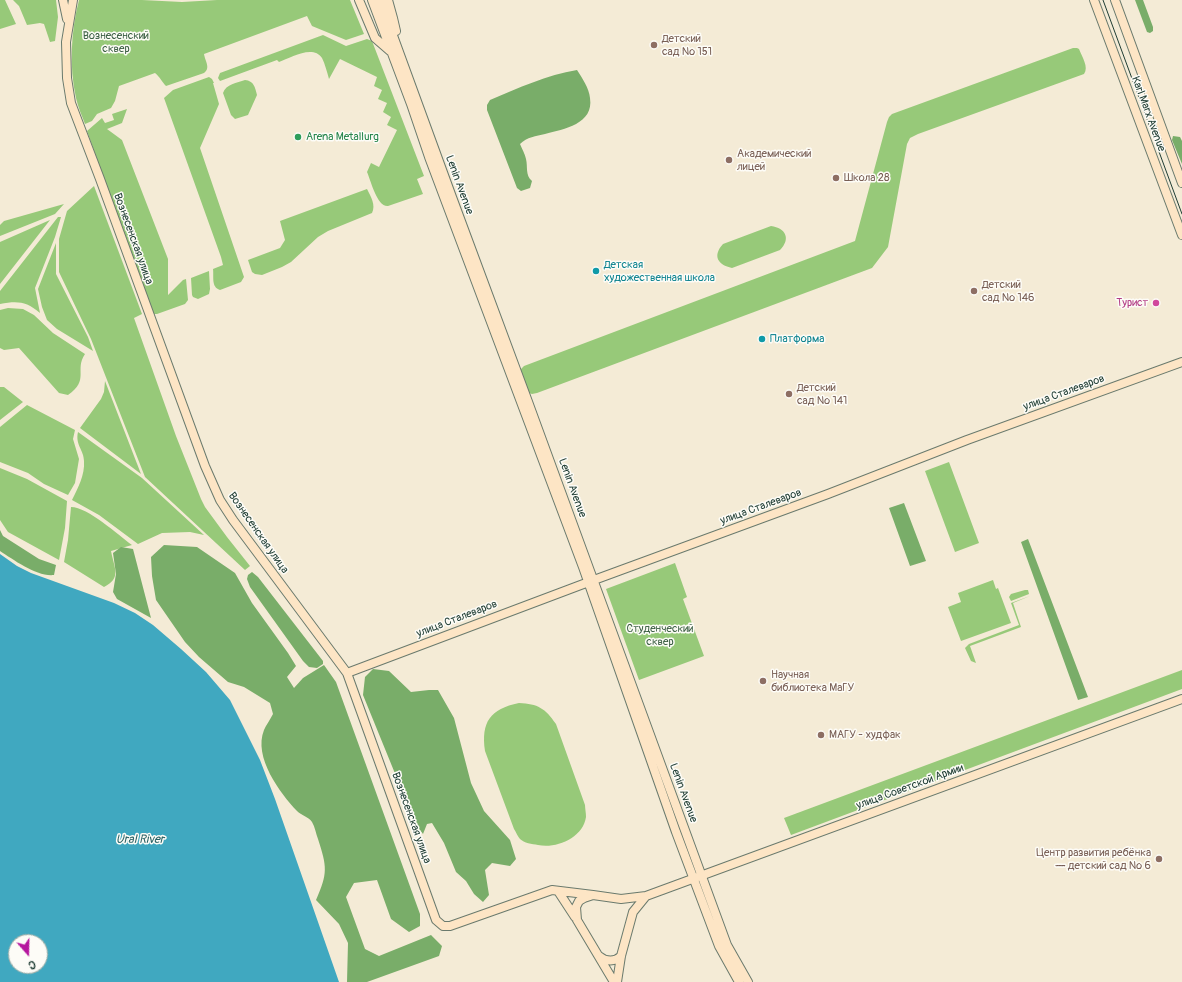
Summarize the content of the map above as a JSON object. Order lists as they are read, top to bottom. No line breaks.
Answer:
{"streets":{"main road":["Karl Marx Avenue","Lenin Avenue","Вознесенская улица","улица Сталеваров","улица Советской Армии"]},"crossings":[["Lenin Avenue","улица Сталеваров"],["Lenin Avenue","улица Советской Армии"],["Вознесенская улица","улица Сталеваров"]],"water":["Ural River"],"parks":["Вознесенский cквер","Студенческий сквер"],"places":["Детский сад № 151","Arena Metallurg","Академический лицей","Школа 28","Детская художественная школа","Детский сад № 146","Турист","Платформа","Детский сад № 141","Научная библиотека МаГУ","МАГУ - худфак","Центр развития ребёнка — детский сад № 6"],"north":"bottom"}
